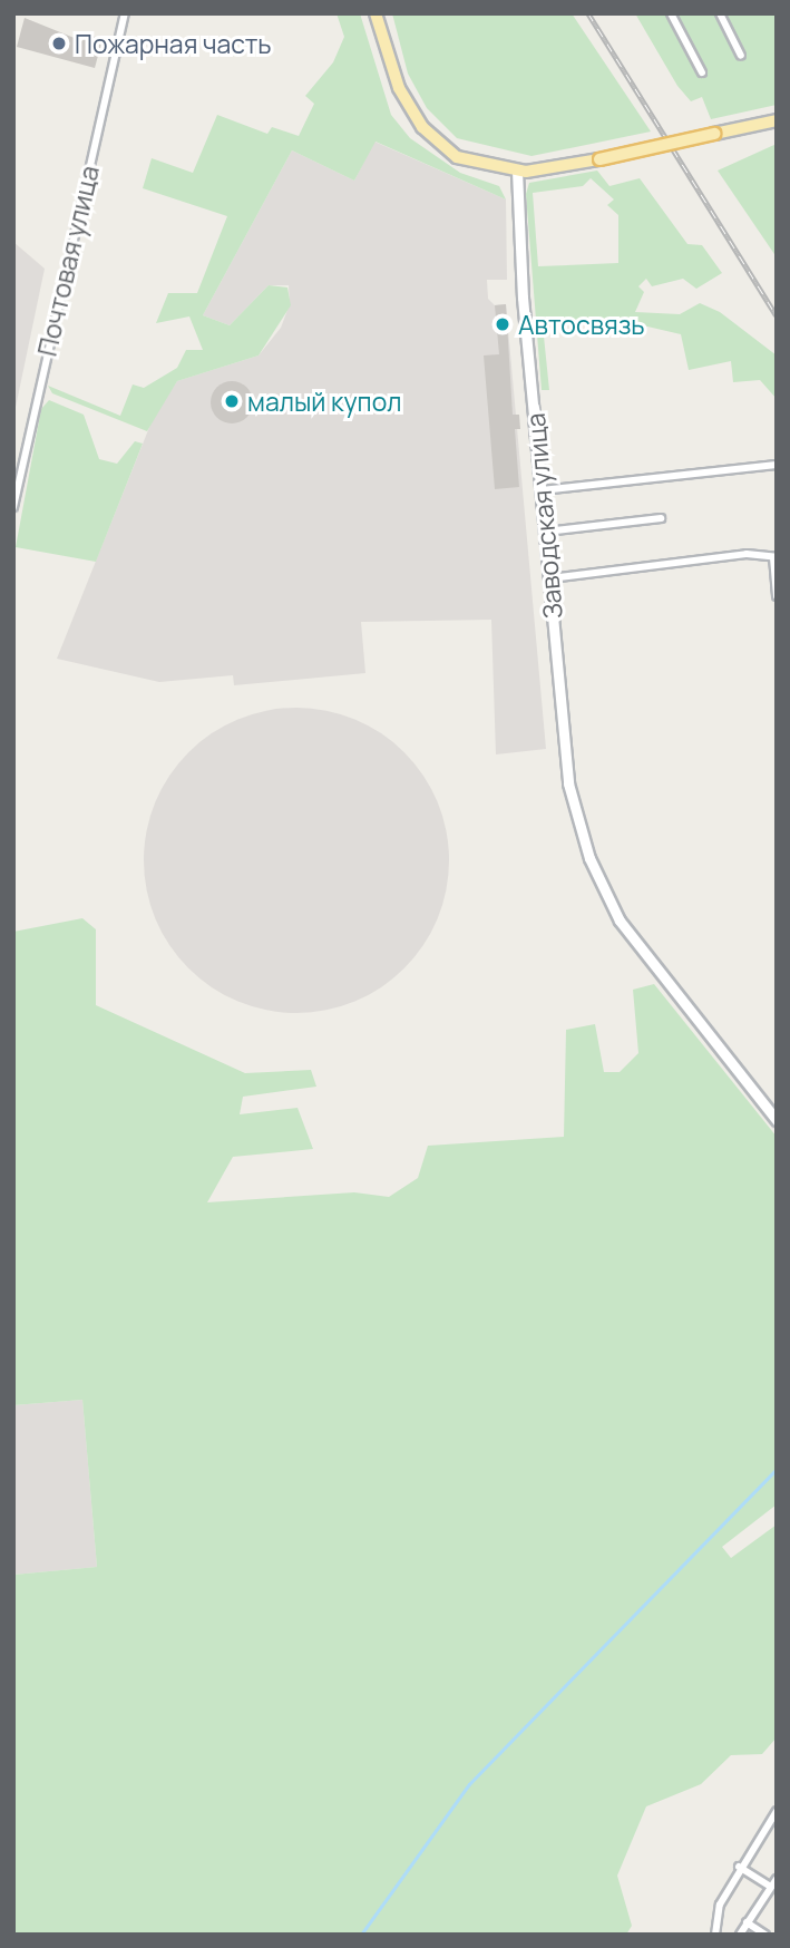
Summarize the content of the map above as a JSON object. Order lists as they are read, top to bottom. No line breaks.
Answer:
{"streets":{"main road":["Заводская улица"],"street":["Почтовая улица"]},"places":["Пожарная часть","Автосвязь","малый купол"]}
